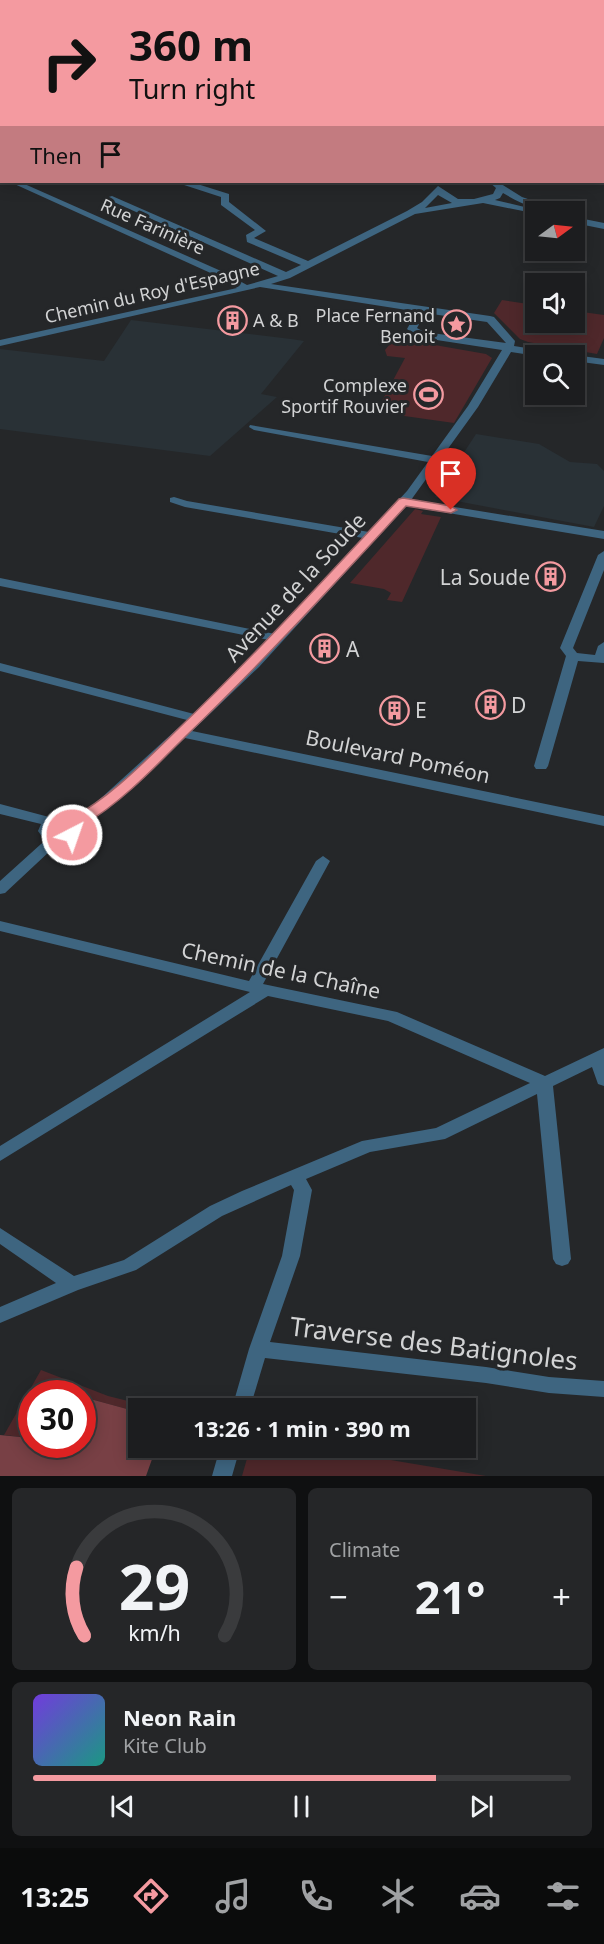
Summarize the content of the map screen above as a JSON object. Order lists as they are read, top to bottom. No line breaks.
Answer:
{"streets":{"street":["Rue Farinière","Chemin du Roy d'Espagne","Avenue de la Soude","Boulevard Poméon","Chemin de la Chaîne","Traverse des Batignoles"]},"crossings":[["Rue Farinière","Chemin du Roy d'Espagne"],["Avenue de la Soude","Boulevard Poméon"]],"places":{"building":["A & B","La Soude","A","D","E"],"place":["Place Fernand Benoit"],"sports":["Complexe Sportif Rouvier"]},"north":"right","page":{"turn":["360 m","Turn right"],"then":"Then","limit":"30","trip":"13:26 · 1 min · 390 m","tile":"Climate","heat":["−","21°","+"],"song":["Neon Rain","Kite Club"],"tabs":"13:25","gauge":["29","km/h"]}}
